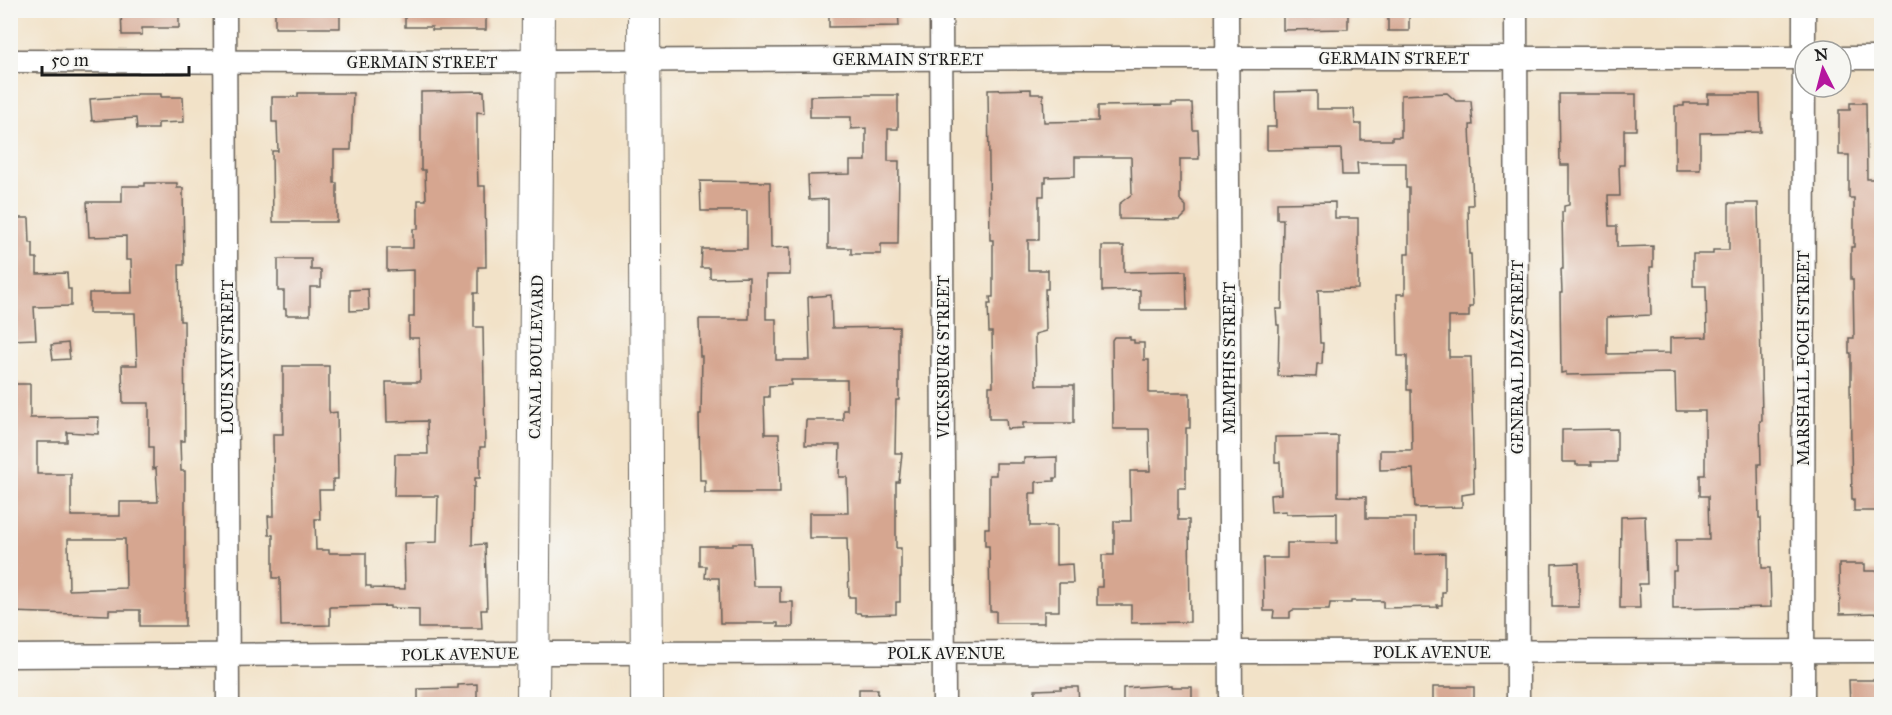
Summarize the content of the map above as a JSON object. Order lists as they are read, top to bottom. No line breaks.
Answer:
{"streets":{"main road":["CANAL BOULEVARD"],"street":["GERMAIN STREET","LOUIS XIV STREET","VICKSBURG STREET","GENERAL DIAZ STREET","MEMPHIS STREET","MARSHALL FOCH STREET","POLK AVENUE"]},"crossings":[["GERMAIN STREET","LOUIS XIV STREET"],["GERMAIN STREET","CANAL BOULEVARD"],["GERMAIN STREET","VICKSBURG STREET"],["GERMAIN STREET","GENERAL DIAZ STREET"],["GERMAIN STREET","MEMPHIS STREET"],["LOUIS XIV STREET","POLK AVENUE"],["CANAL BOULEVARD","POLK AVENUE"],["VICKSBURG STREET","POLK AVENUE"],["GENERAL DIAZ STREET","POLK AVENUE"],["MEMPHIS STREET","POLK AVENUE"],["MARSHALL FOCH STREET","POLK AVENUE"]],"scale_bar":"50 m","north":"top"}
